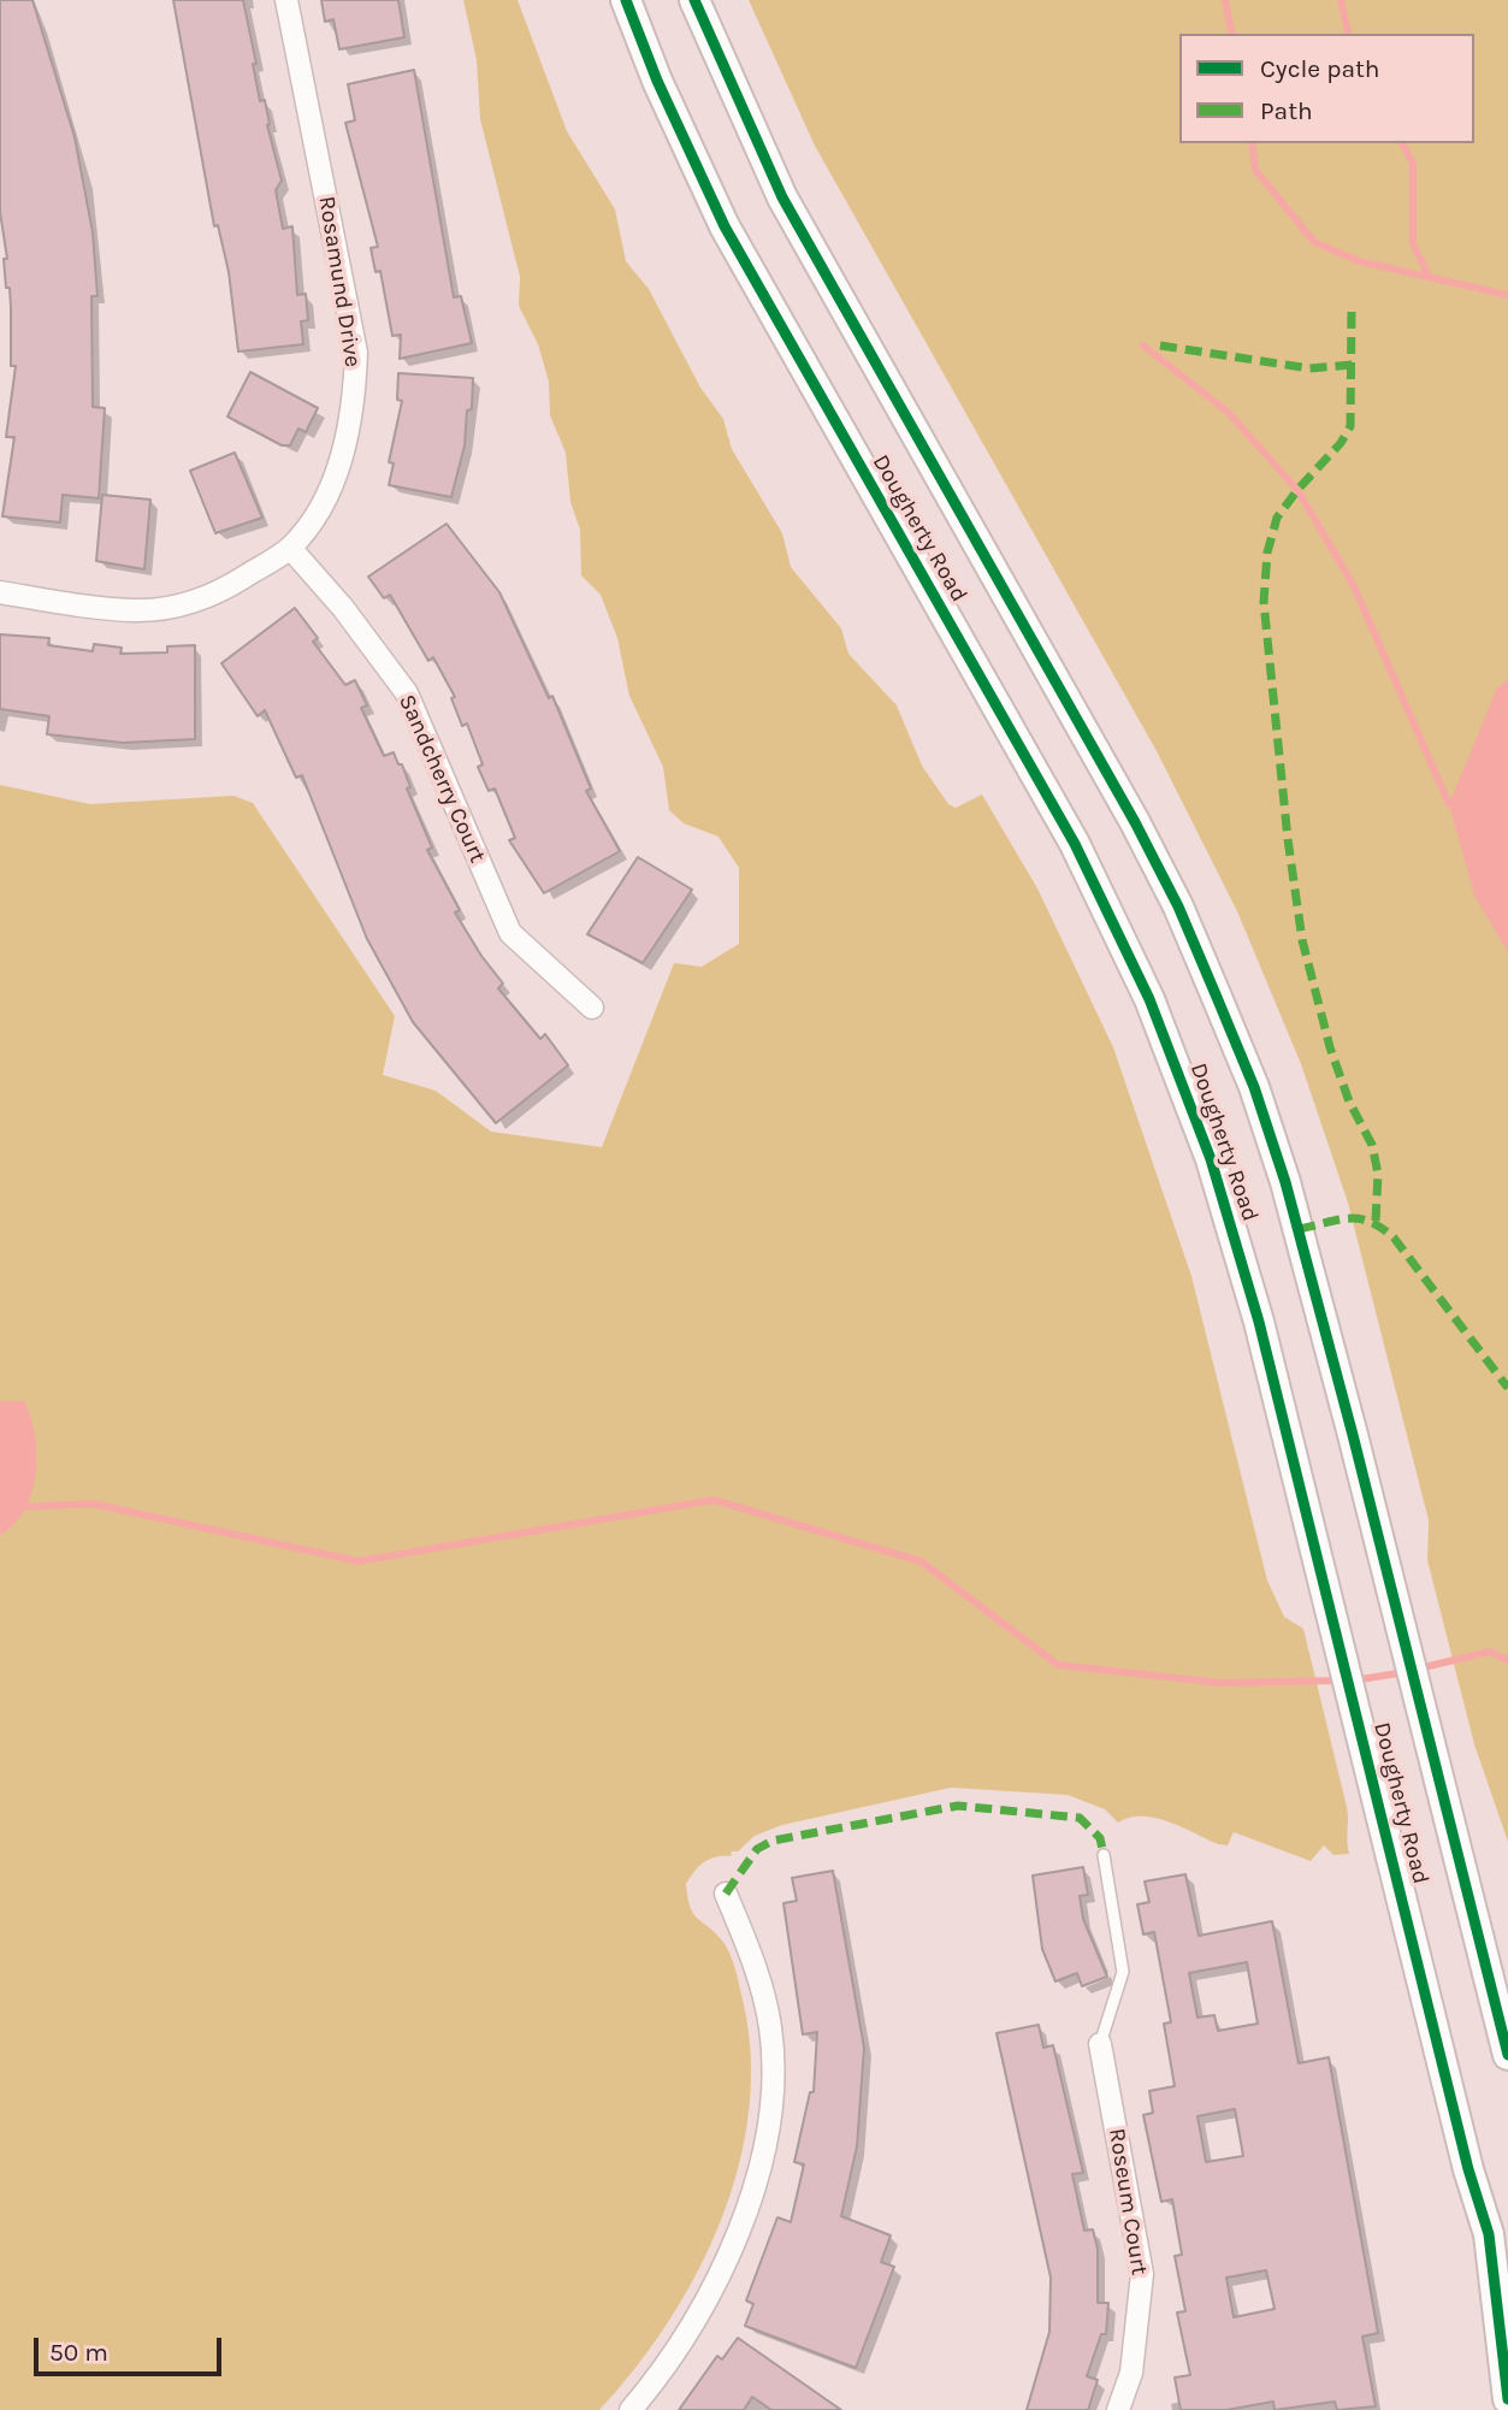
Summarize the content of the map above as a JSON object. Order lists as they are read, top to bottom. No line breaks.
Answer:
{"streets":{"main road":["Dougherty Road"],"street":["Rosamund Drive","Sandcherry Court","Roseum Court"]},"crossings":[["Rosamund Drive","Sandcherry Court"]],"legend":["Cycle path","Path"],"scale_bar":"50 m"}
